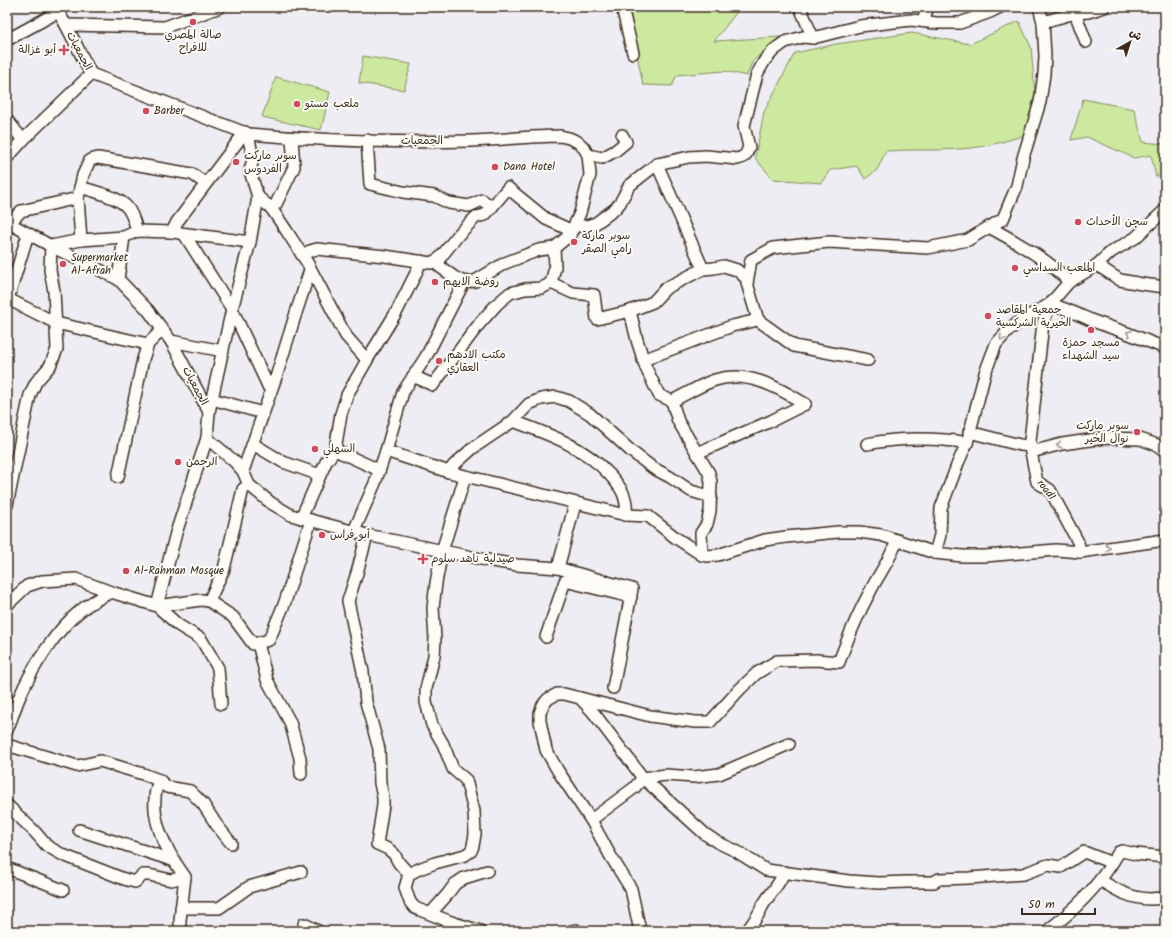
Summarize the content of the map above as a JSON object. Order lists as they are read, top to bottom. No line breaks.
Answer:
{"streets":{"street":["الجمعيات","road1"]},"places":{"other":["صالة المصري للافراح","ملعب مستو","Barber","سوبر ماركت الفردوس","Dana Hotel","سجن الأحداث","سوبر ماركة رامي الصقر","Supermarket Al-Afrah","الملعب السداسي","روضة الايهم","جمعية المقاصد الخيرية الشركسية","مسجد حمزة سيد الشهداء","مكتب الادهم العقاري","سوبر ماركت نوال الخير","السهلي","الرحمن","أبو فراس","Al-Rahman Mosque"],"health":["أبو غزالة","صيدلية ناهد سلوم"]},"scale_bar":"50 m","north":"top right"}
